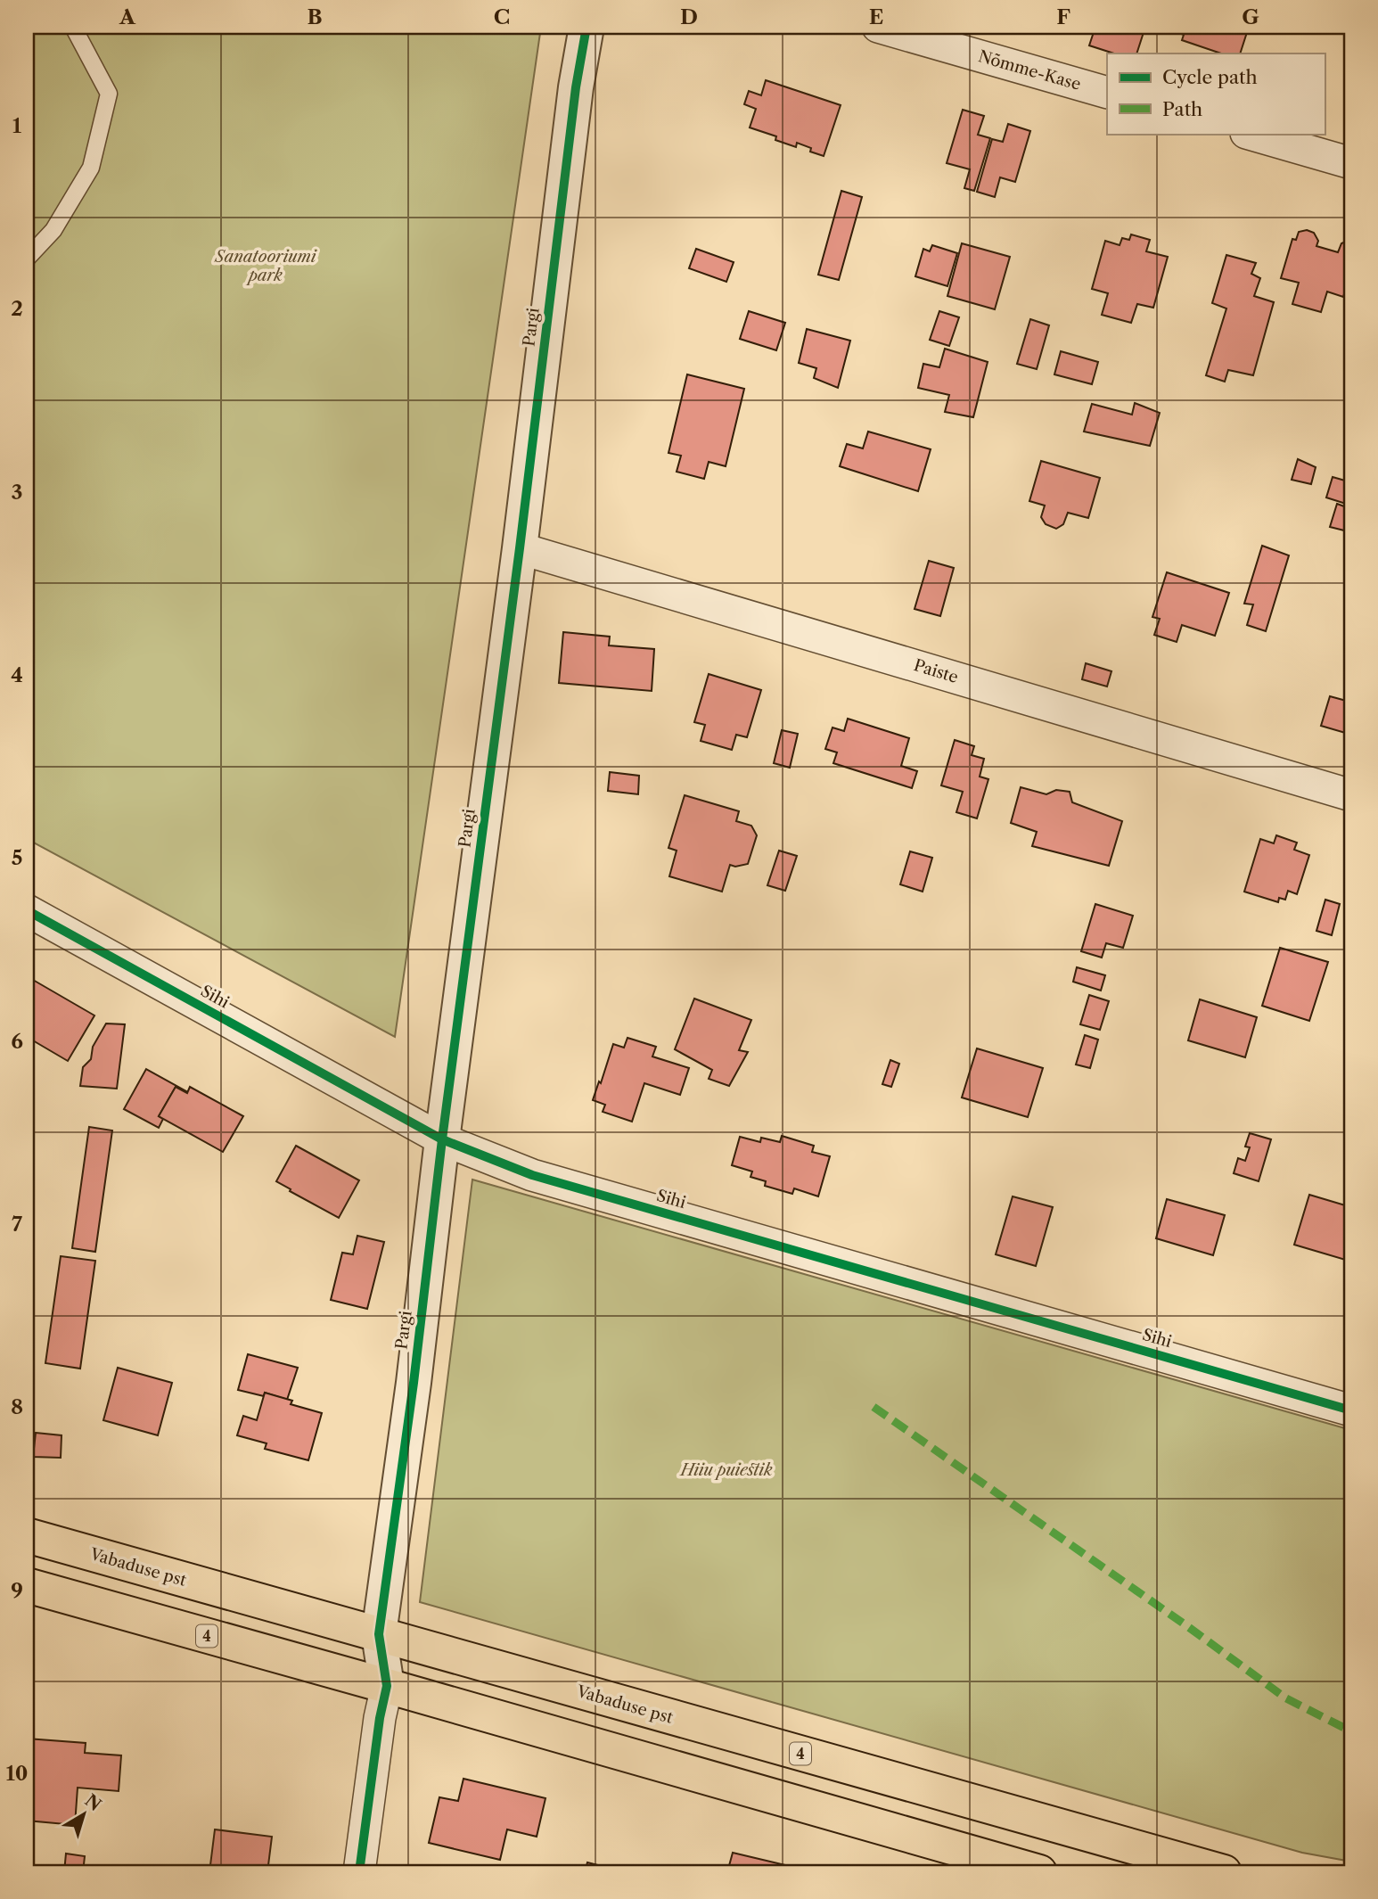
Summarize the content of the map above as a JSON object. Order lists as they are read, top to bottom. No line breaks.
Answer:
{"streets":{"highway":["Vabaduse pst","4"],"street":["Nõmme-Kase","Pargi","Paiste","Sihi"]},"crossings":[["Pargi","Paiste"],["Pargi","Sihi"],["Pargi","Vabaduse pst"],["Pargi","4"]],"parks":["Sanatooriumi park","Hiiu puiestik"],"legend":["Cycle path","Path"],"north":"top right","grid":{"columns":["A","B","C","D","E","F","G"],"rows":["1","2","3","4","5","6","7","8","9","10"]}}
